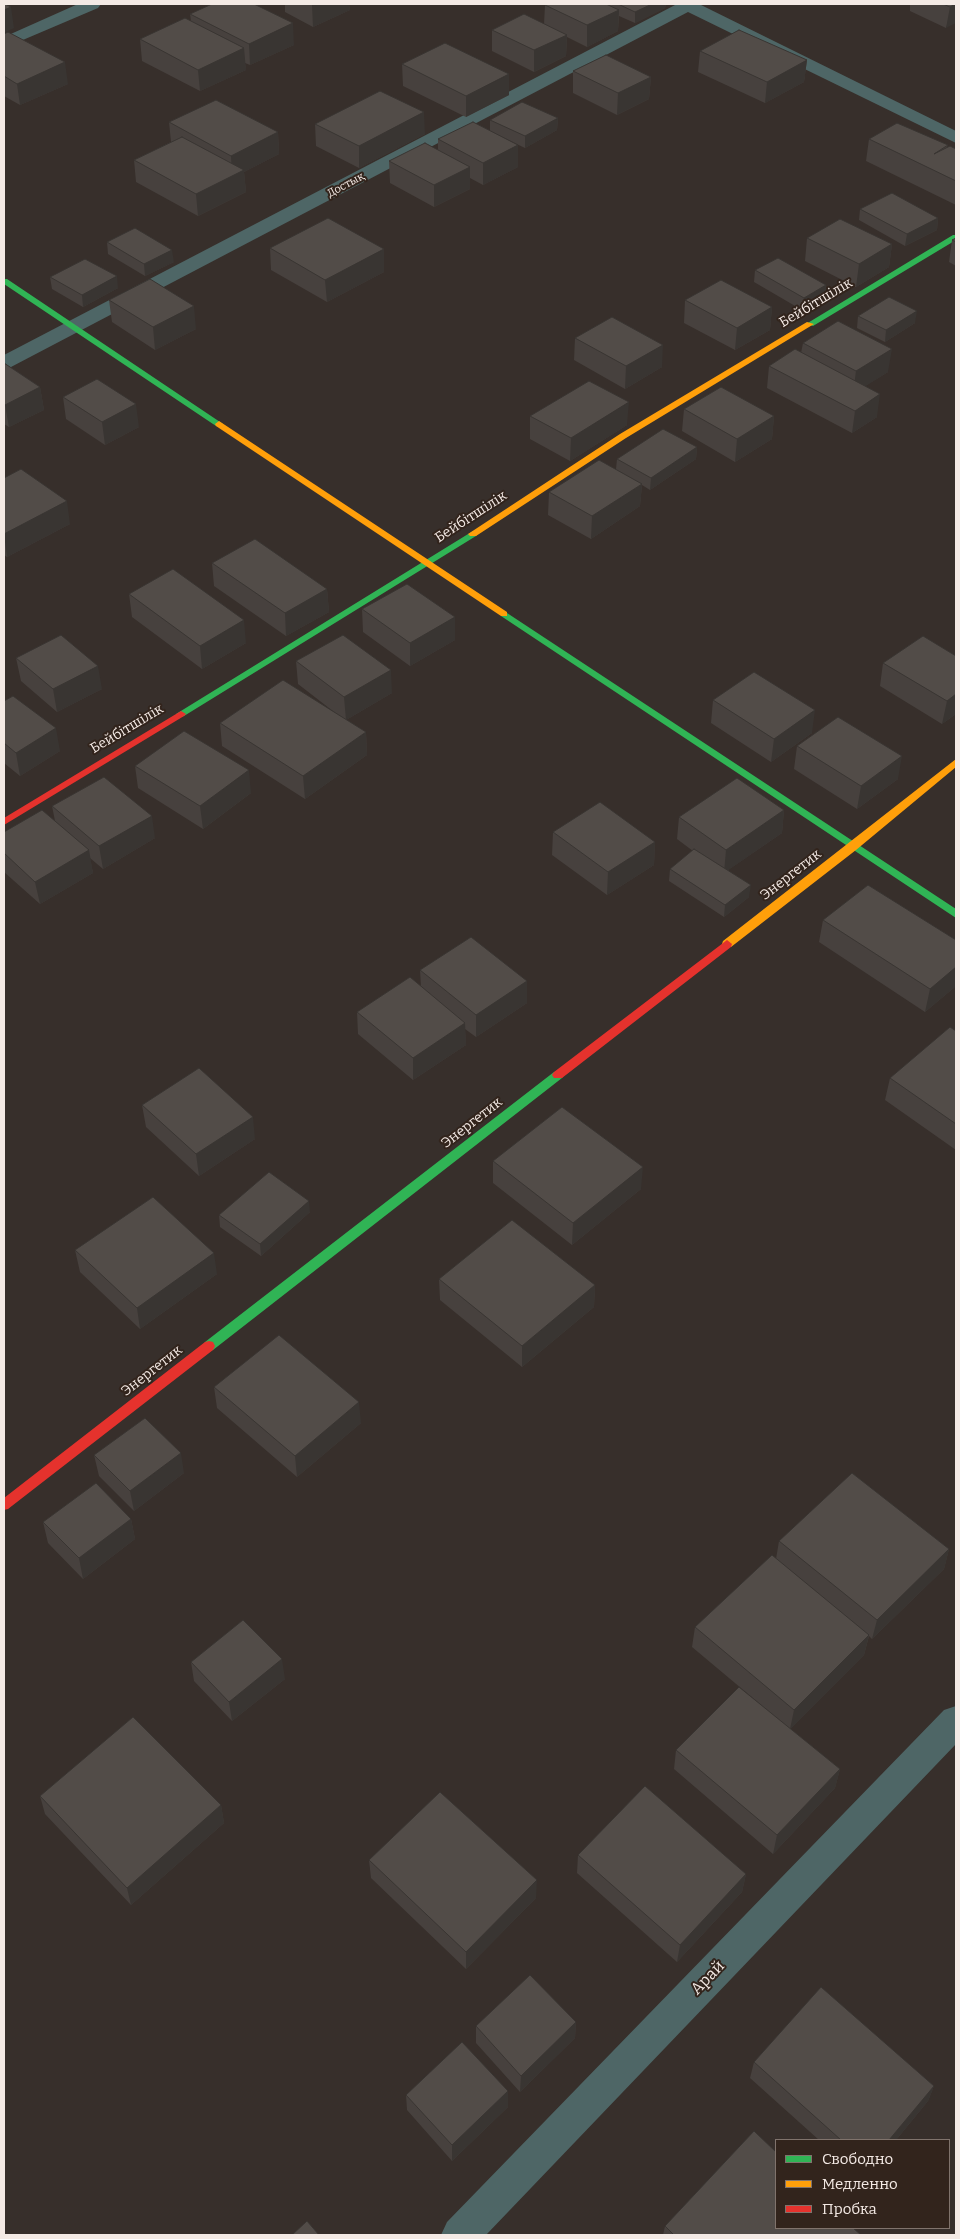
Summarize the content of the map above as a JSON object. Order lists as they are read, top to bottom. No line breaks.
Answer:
{"streets":{"street":["Достық","Бейбітшілік","Энергетик","Арай"]},"legend":["Свободно","Медленно","Пробка"]}
